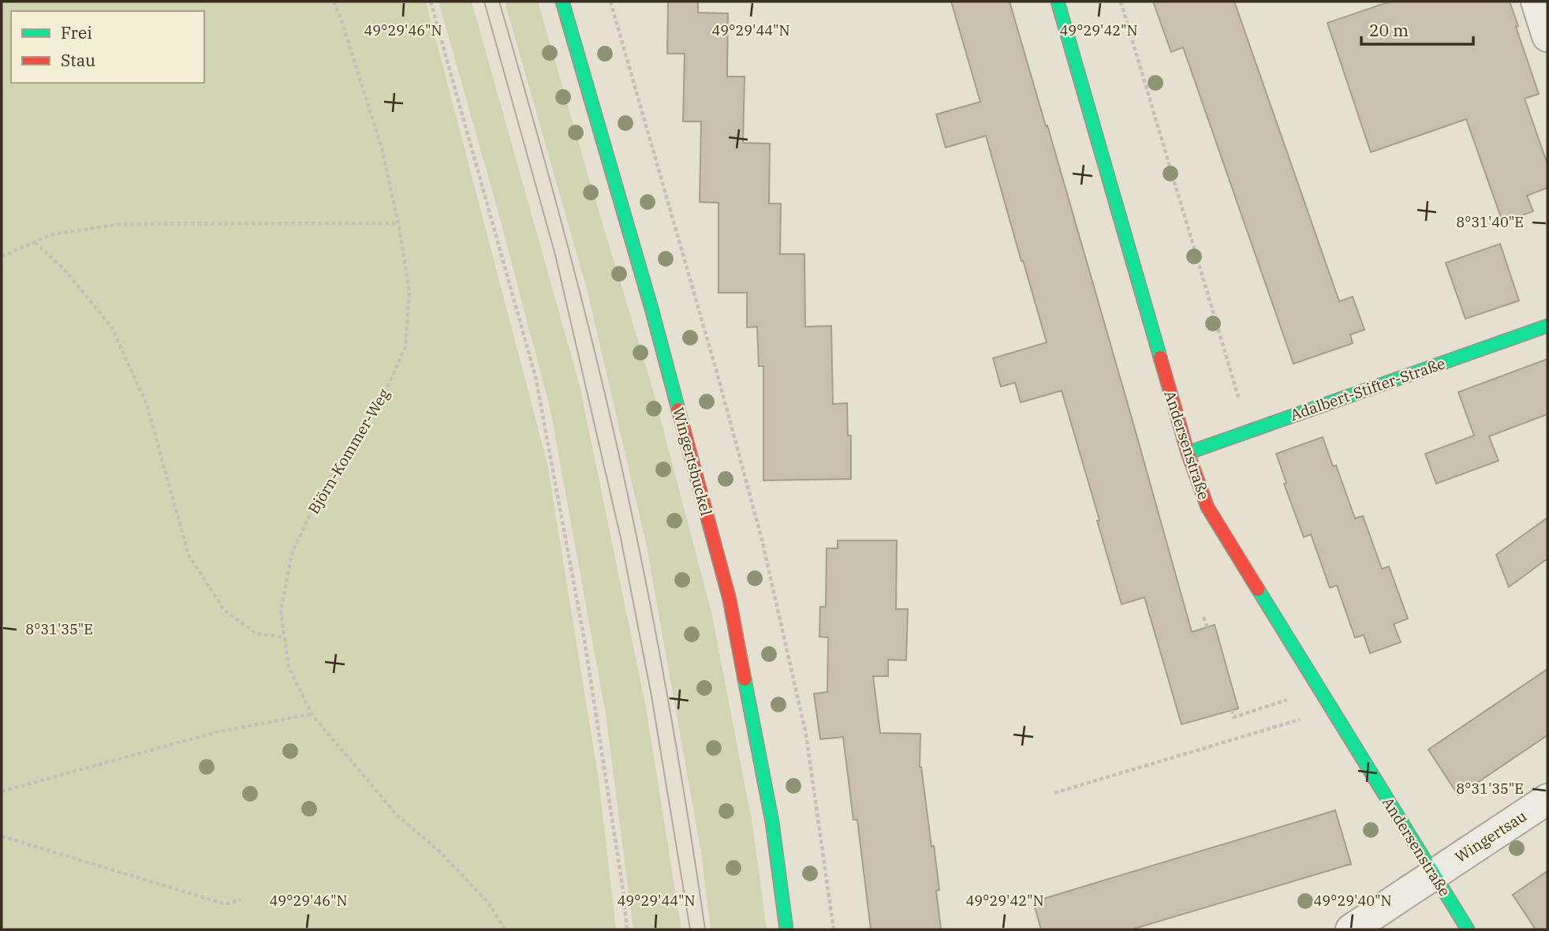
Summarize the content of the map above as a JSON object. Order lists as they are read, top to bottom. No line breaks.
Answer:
{"streets":{"street":["Adalbert-Stifter-Straße","Andersenstraße","Wingertsbuckel","Wingertsau"],"path":["Björn-Kommer-Weg"]},"crossings":[["Adalbert-Stifter-Straße","Andersenstraße"],["Andersenstraße","Wingertsau"]],"legend":["Frei","Stau"],"scale_bar":"20 m","coordinates":["49°29'46\"N","49°29'44\"N","49°29'42\"N","8°31'40\"E","8°31'35\"E","49°29'40\"N"]}
